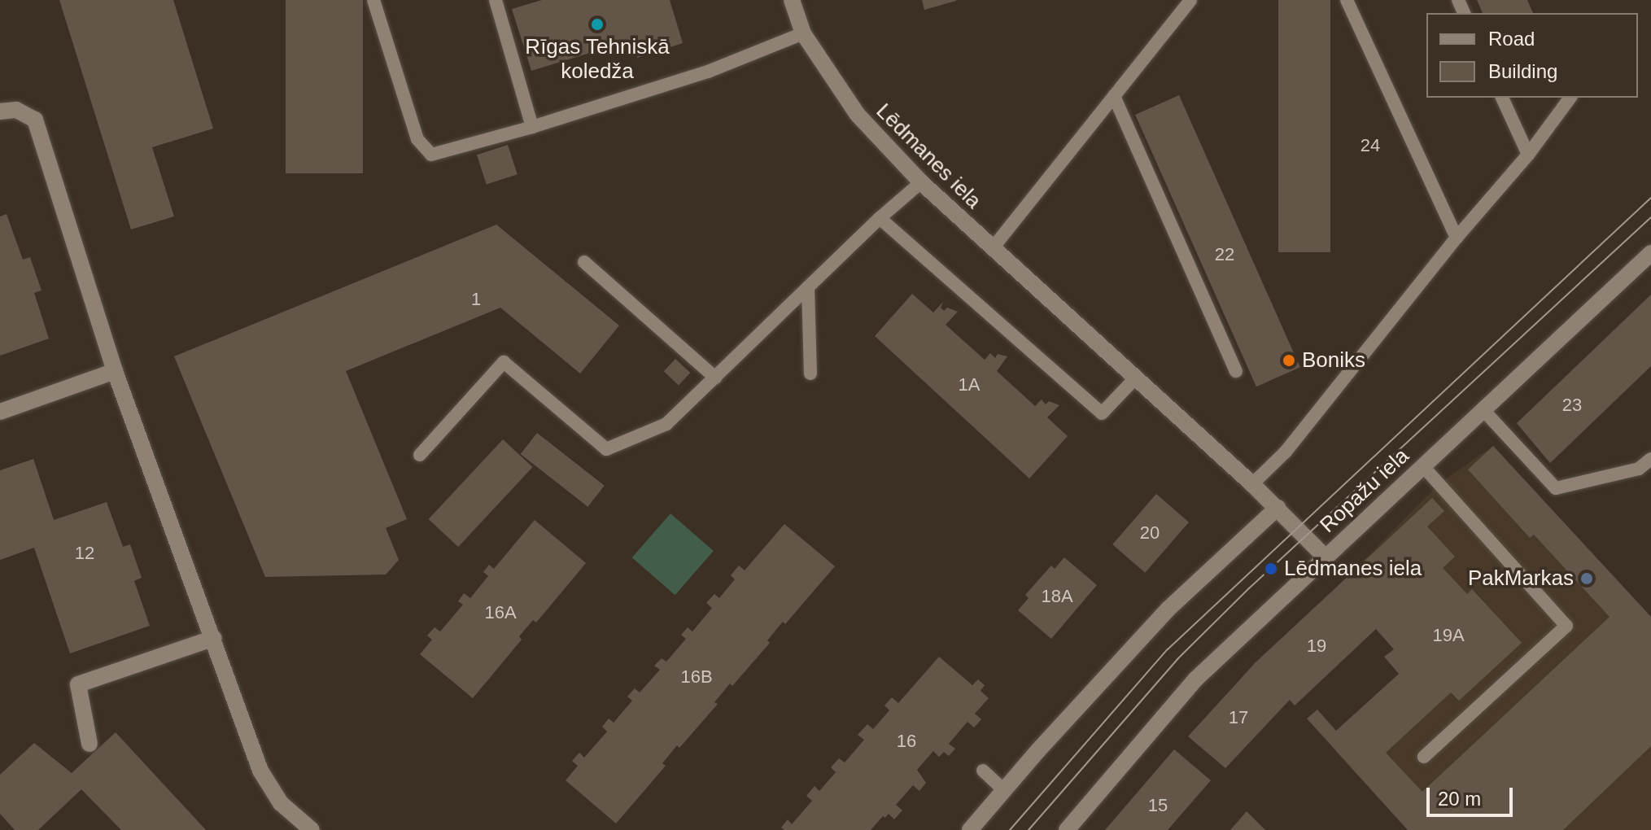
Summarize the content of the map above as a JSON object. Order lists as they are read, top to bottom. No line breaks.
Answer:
{"streets":{"street":["Lēdmanes iela","Ropažu iela"]},"crossings":[["Lēdmanes iela","Ropažu iela"]],"places":["Rīgas Tehniskā koledža","Boniks","Lēdmanes iela","PakMarkas"],"house_numbers":["24","22","1","1A","23","20","12","18A","16A","19A","19","16B","17","16","15"],"legend":["Road","Building"],"scale_bar":"20 m"}
